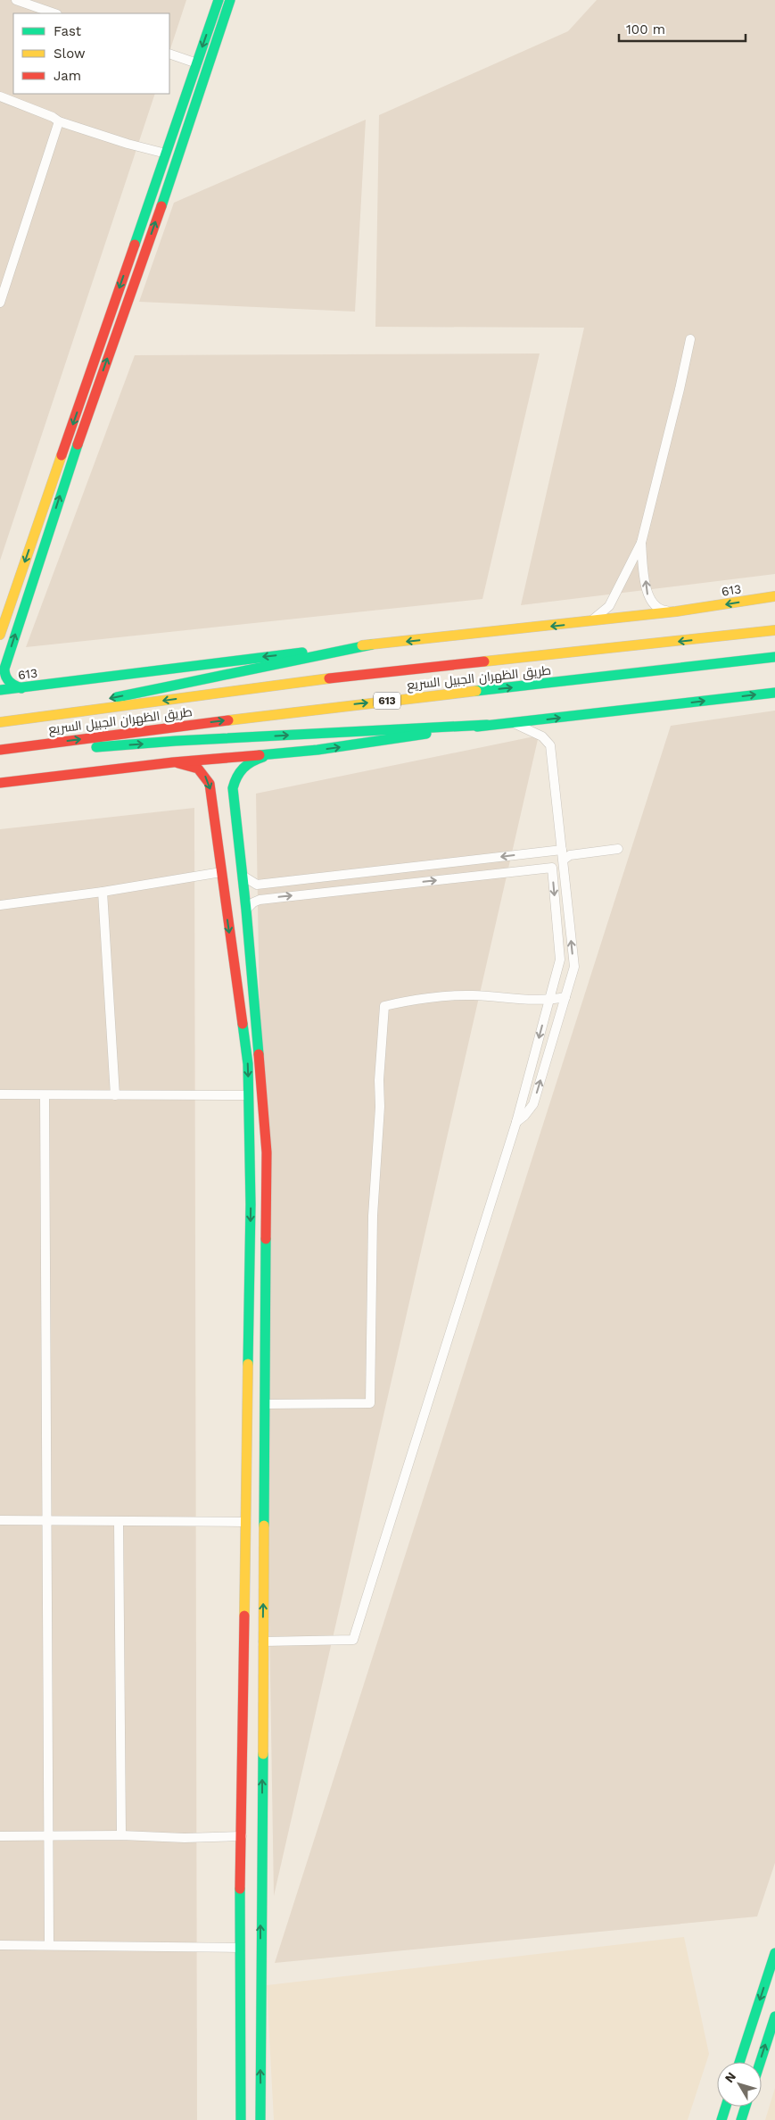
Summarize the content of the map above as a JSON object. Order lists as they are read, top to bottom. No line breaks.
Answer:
{"streets":{"main road":["613","طريق الظهران الجبيل السريع"]},"legend":["Fast","Slow","Jam"],"scale_bar":"100 m","north":"top left"}
